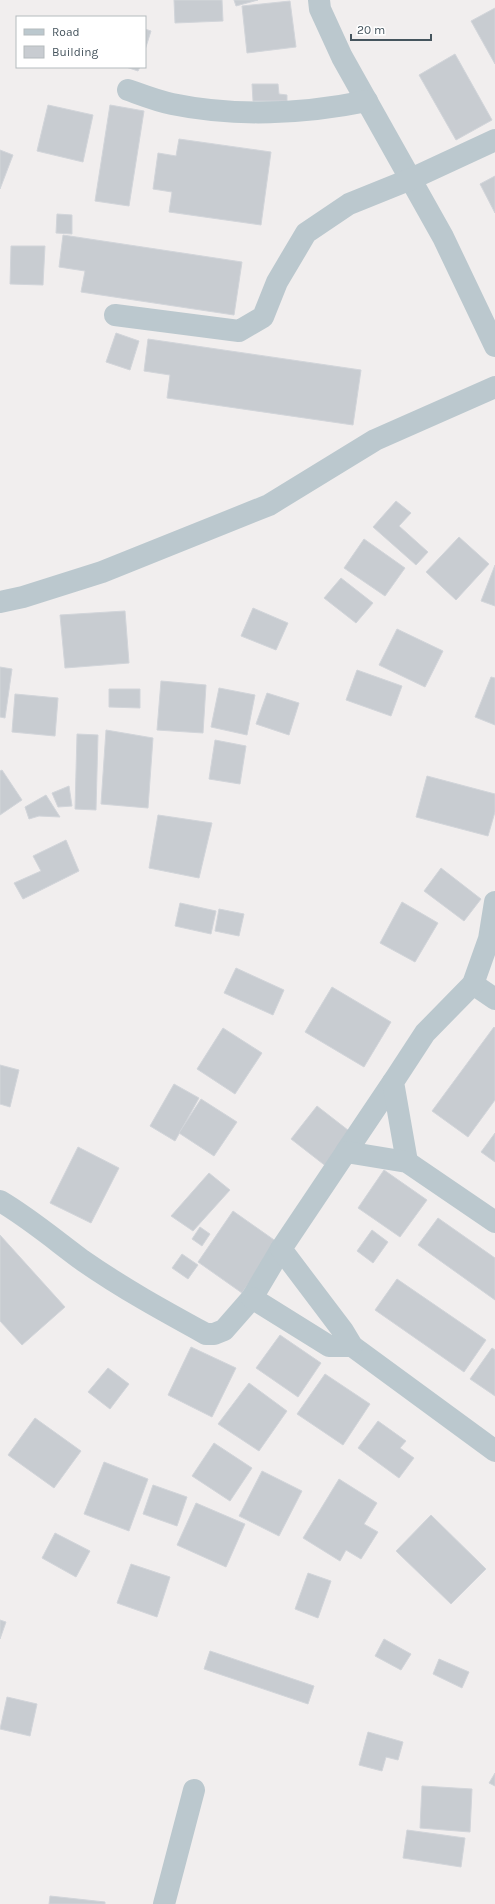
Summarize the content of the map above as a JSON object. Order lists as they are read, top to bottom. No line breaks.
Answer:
{"legend":["Road","Building"],"scale_bar":"20 m"}
